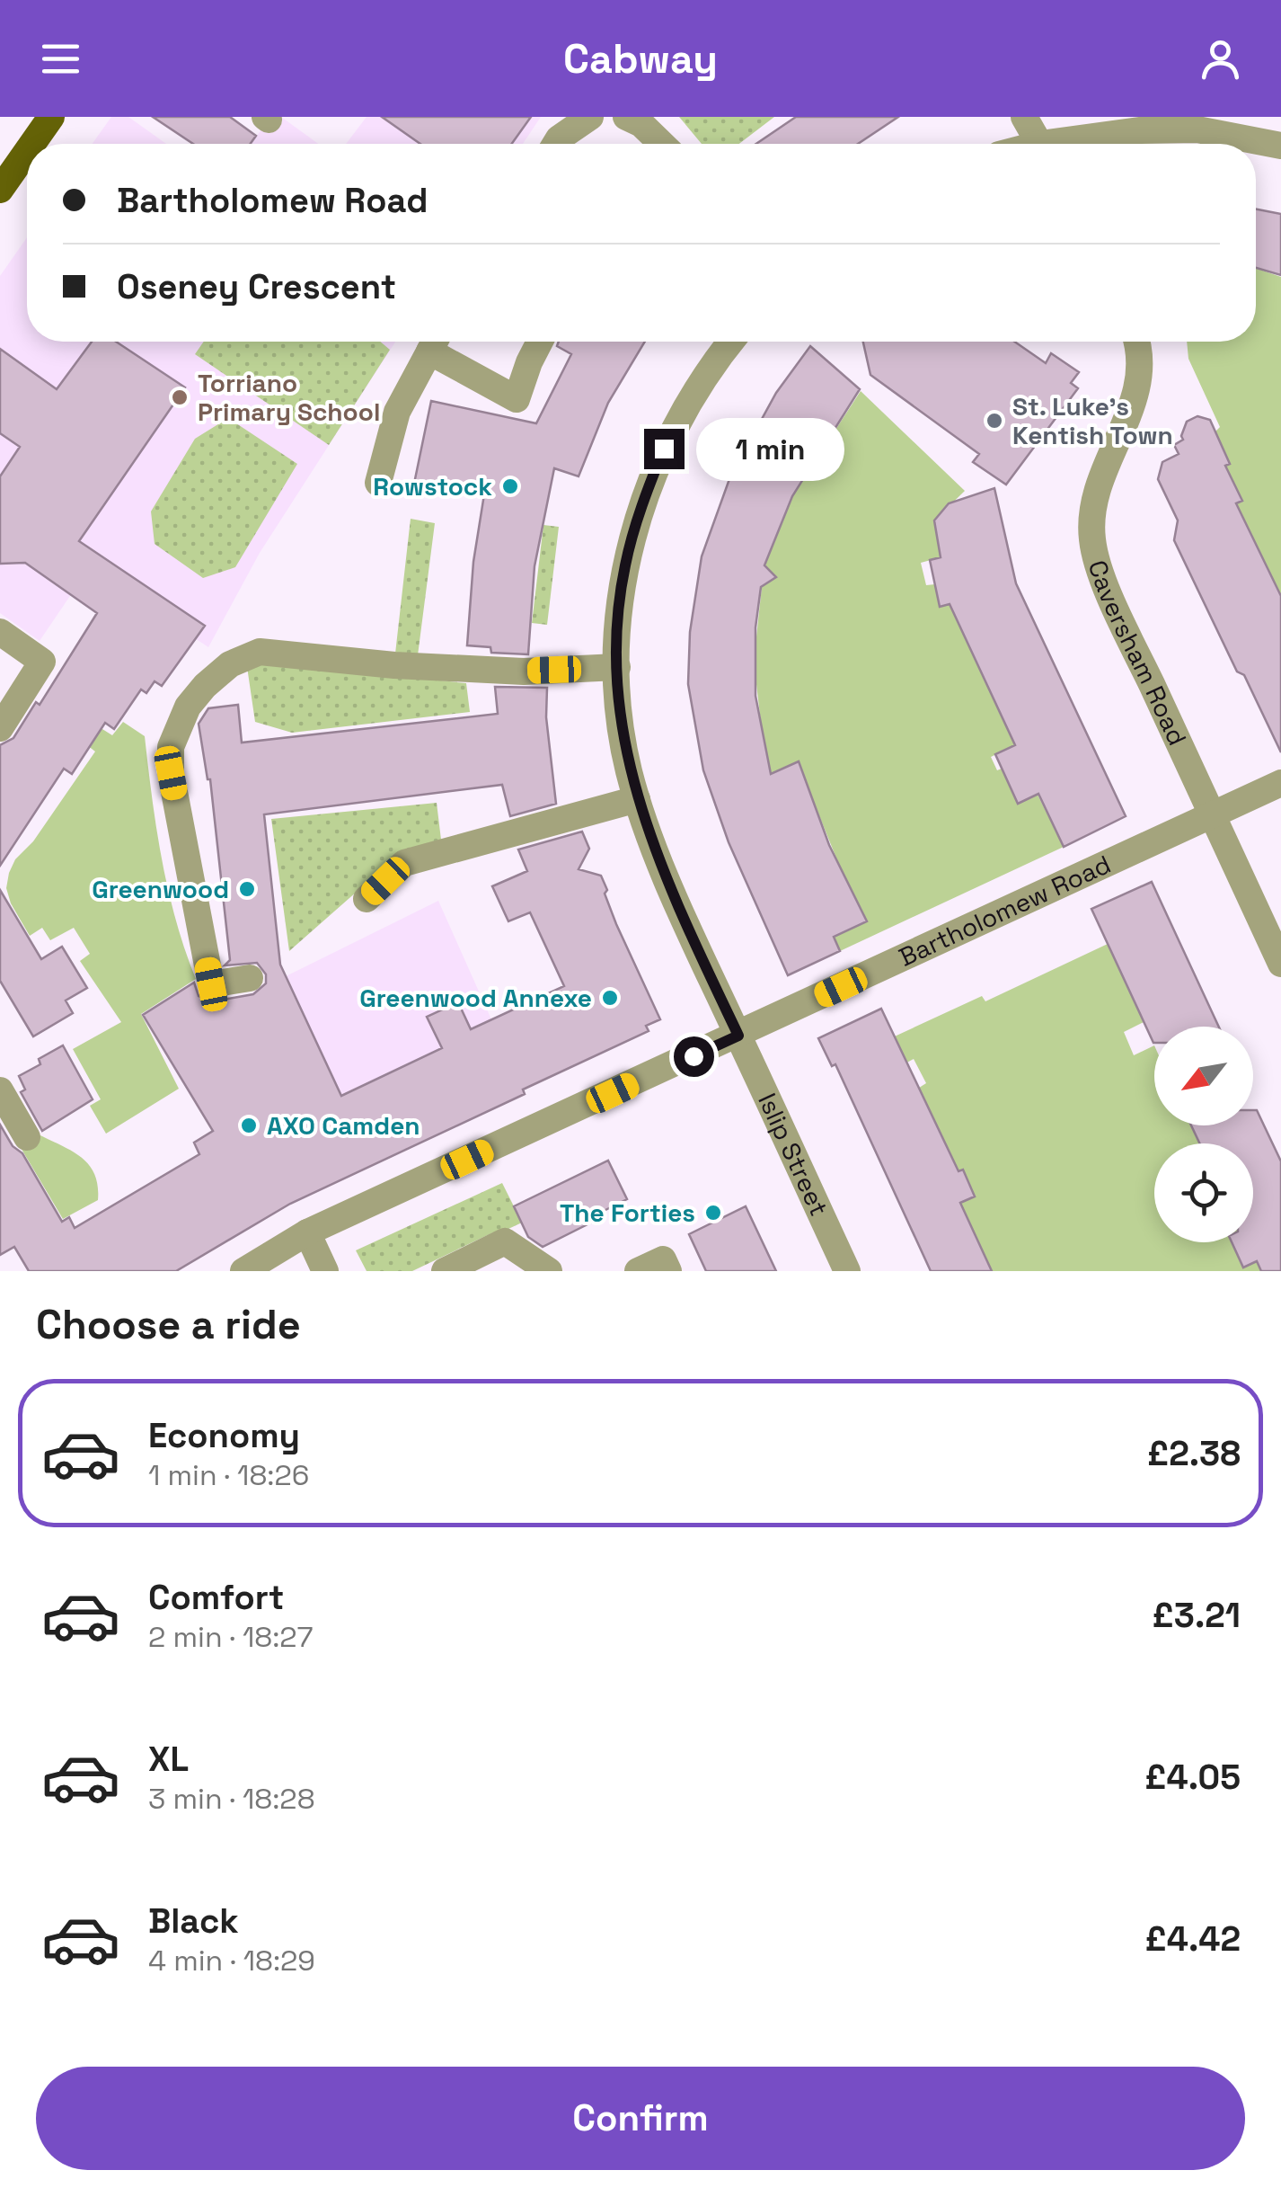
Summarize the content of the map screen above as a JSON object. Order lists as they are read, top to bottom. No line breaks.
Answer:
{"streets":{"street":["Caversham Road","Bartholomew Road","Islip Street"]},"crossings":[["Caversham Road","Bartholomew Road"],["Bartholomew Road","Islip Street"]],"places":["Torriano Primary School","St. Luke's Kentish Town","Rowstock","Greenwood","Greenwood Annexe","AXO Camden","The Forties"],"north":"bottom left","page":{"header":"Cabway","banner":["Bartholomew Road","Oseney Crescent"],"bubble":"1 min","heading":"Choose a ride","list":[{"name":"Economy","note":"1 min · 18:26","value":"£2.38"},{"name":"Comfort","note":"2 min · 18:27","value":"£3.21"},{"name":"XL","note":"3 min · 18:28","value":"£4.05"},{"name":"Black","note":"4 min · 18:29","value":"£4.42"}],"buttons":"Confirm"}}
